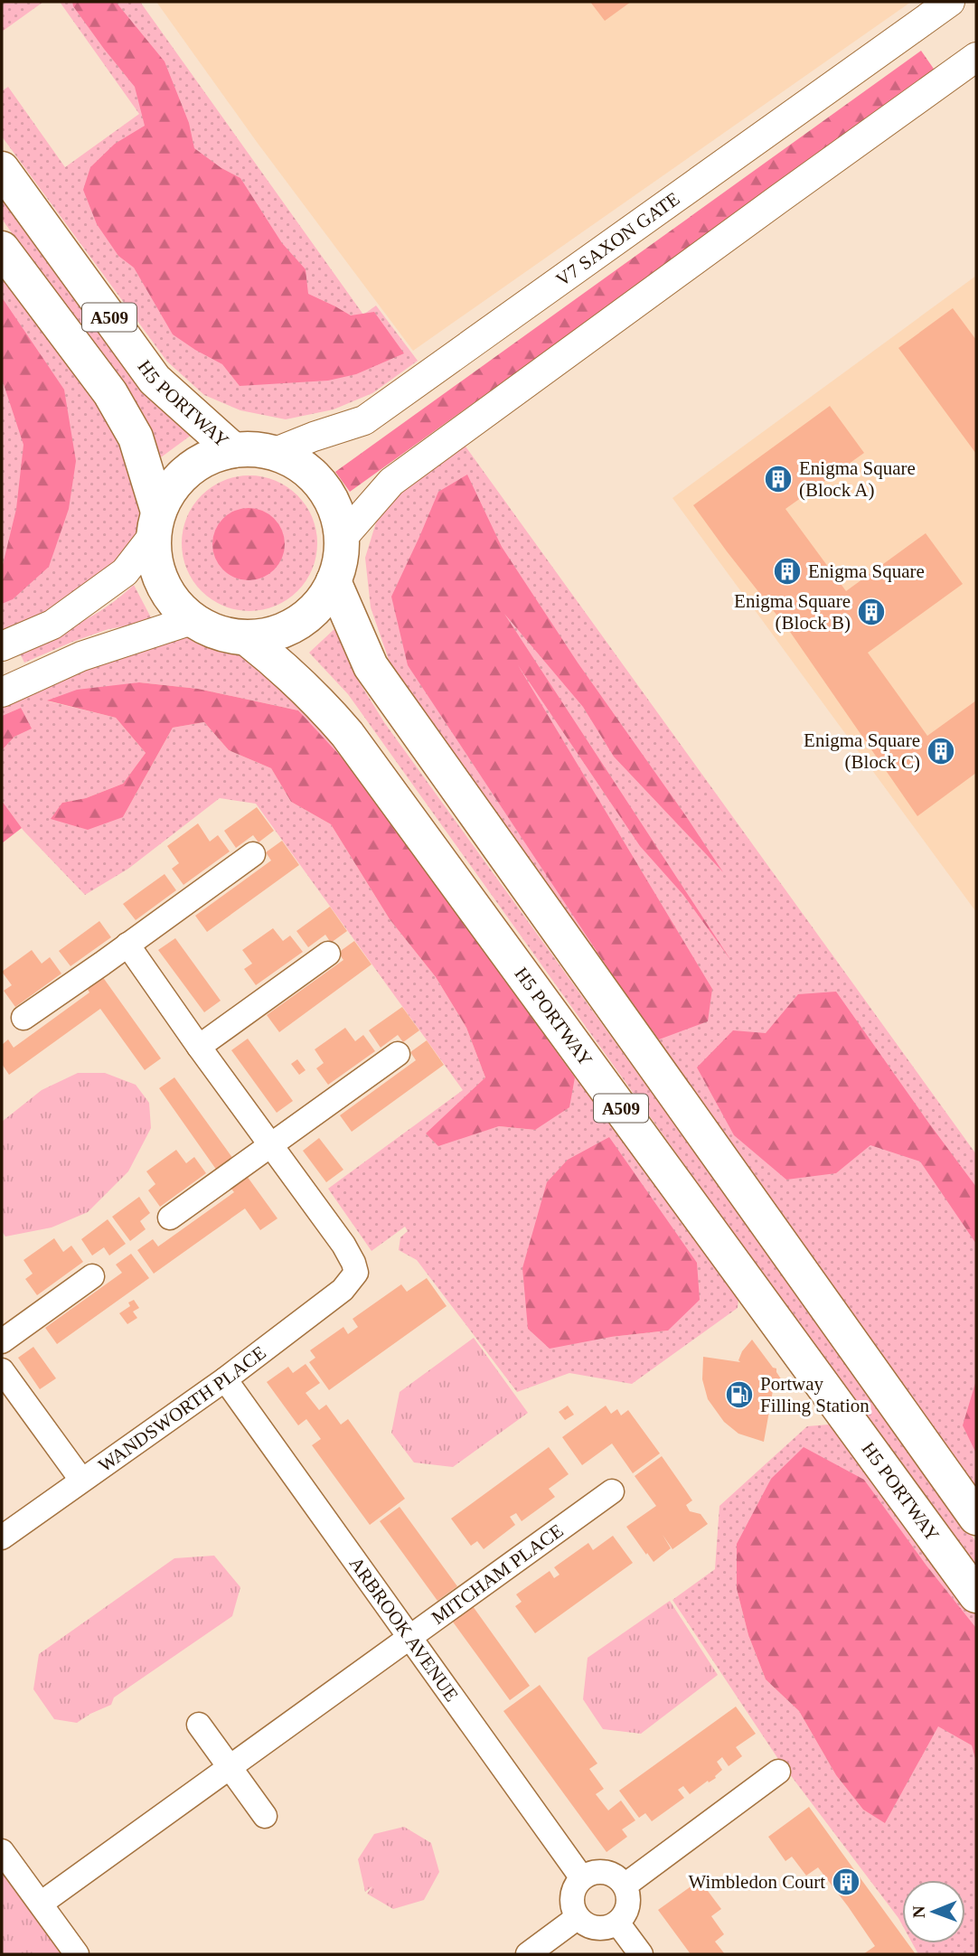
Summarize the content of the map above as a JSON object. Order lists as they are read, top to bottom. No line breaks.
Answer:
{"streets":{"main road":["A509","H5 PORTWAY"],"street":["V7 SAXON GATE","WANDSWORTH PLACE","MITCHAM PLACE","ARBROOK AVENUE"]},"crossings":[["V7 SAXON GATE","A509"],["V7 SAXON GATE","H5 PORTWAY"],["A509","H5 PORTWAY"],["WANDSWORTH PLACE","ARBROOK AVENUE"],["MITCHAM PLACE","ARBROOK AVENUE"]],"places":{"building":["Enigma Square (Block A)","Enigma Square","Enigma Square (Block B)","Enigma Square (Block C)","Wimbledon Court"],"fuel station":["Portway Filling Station"]},"north":"left"}
